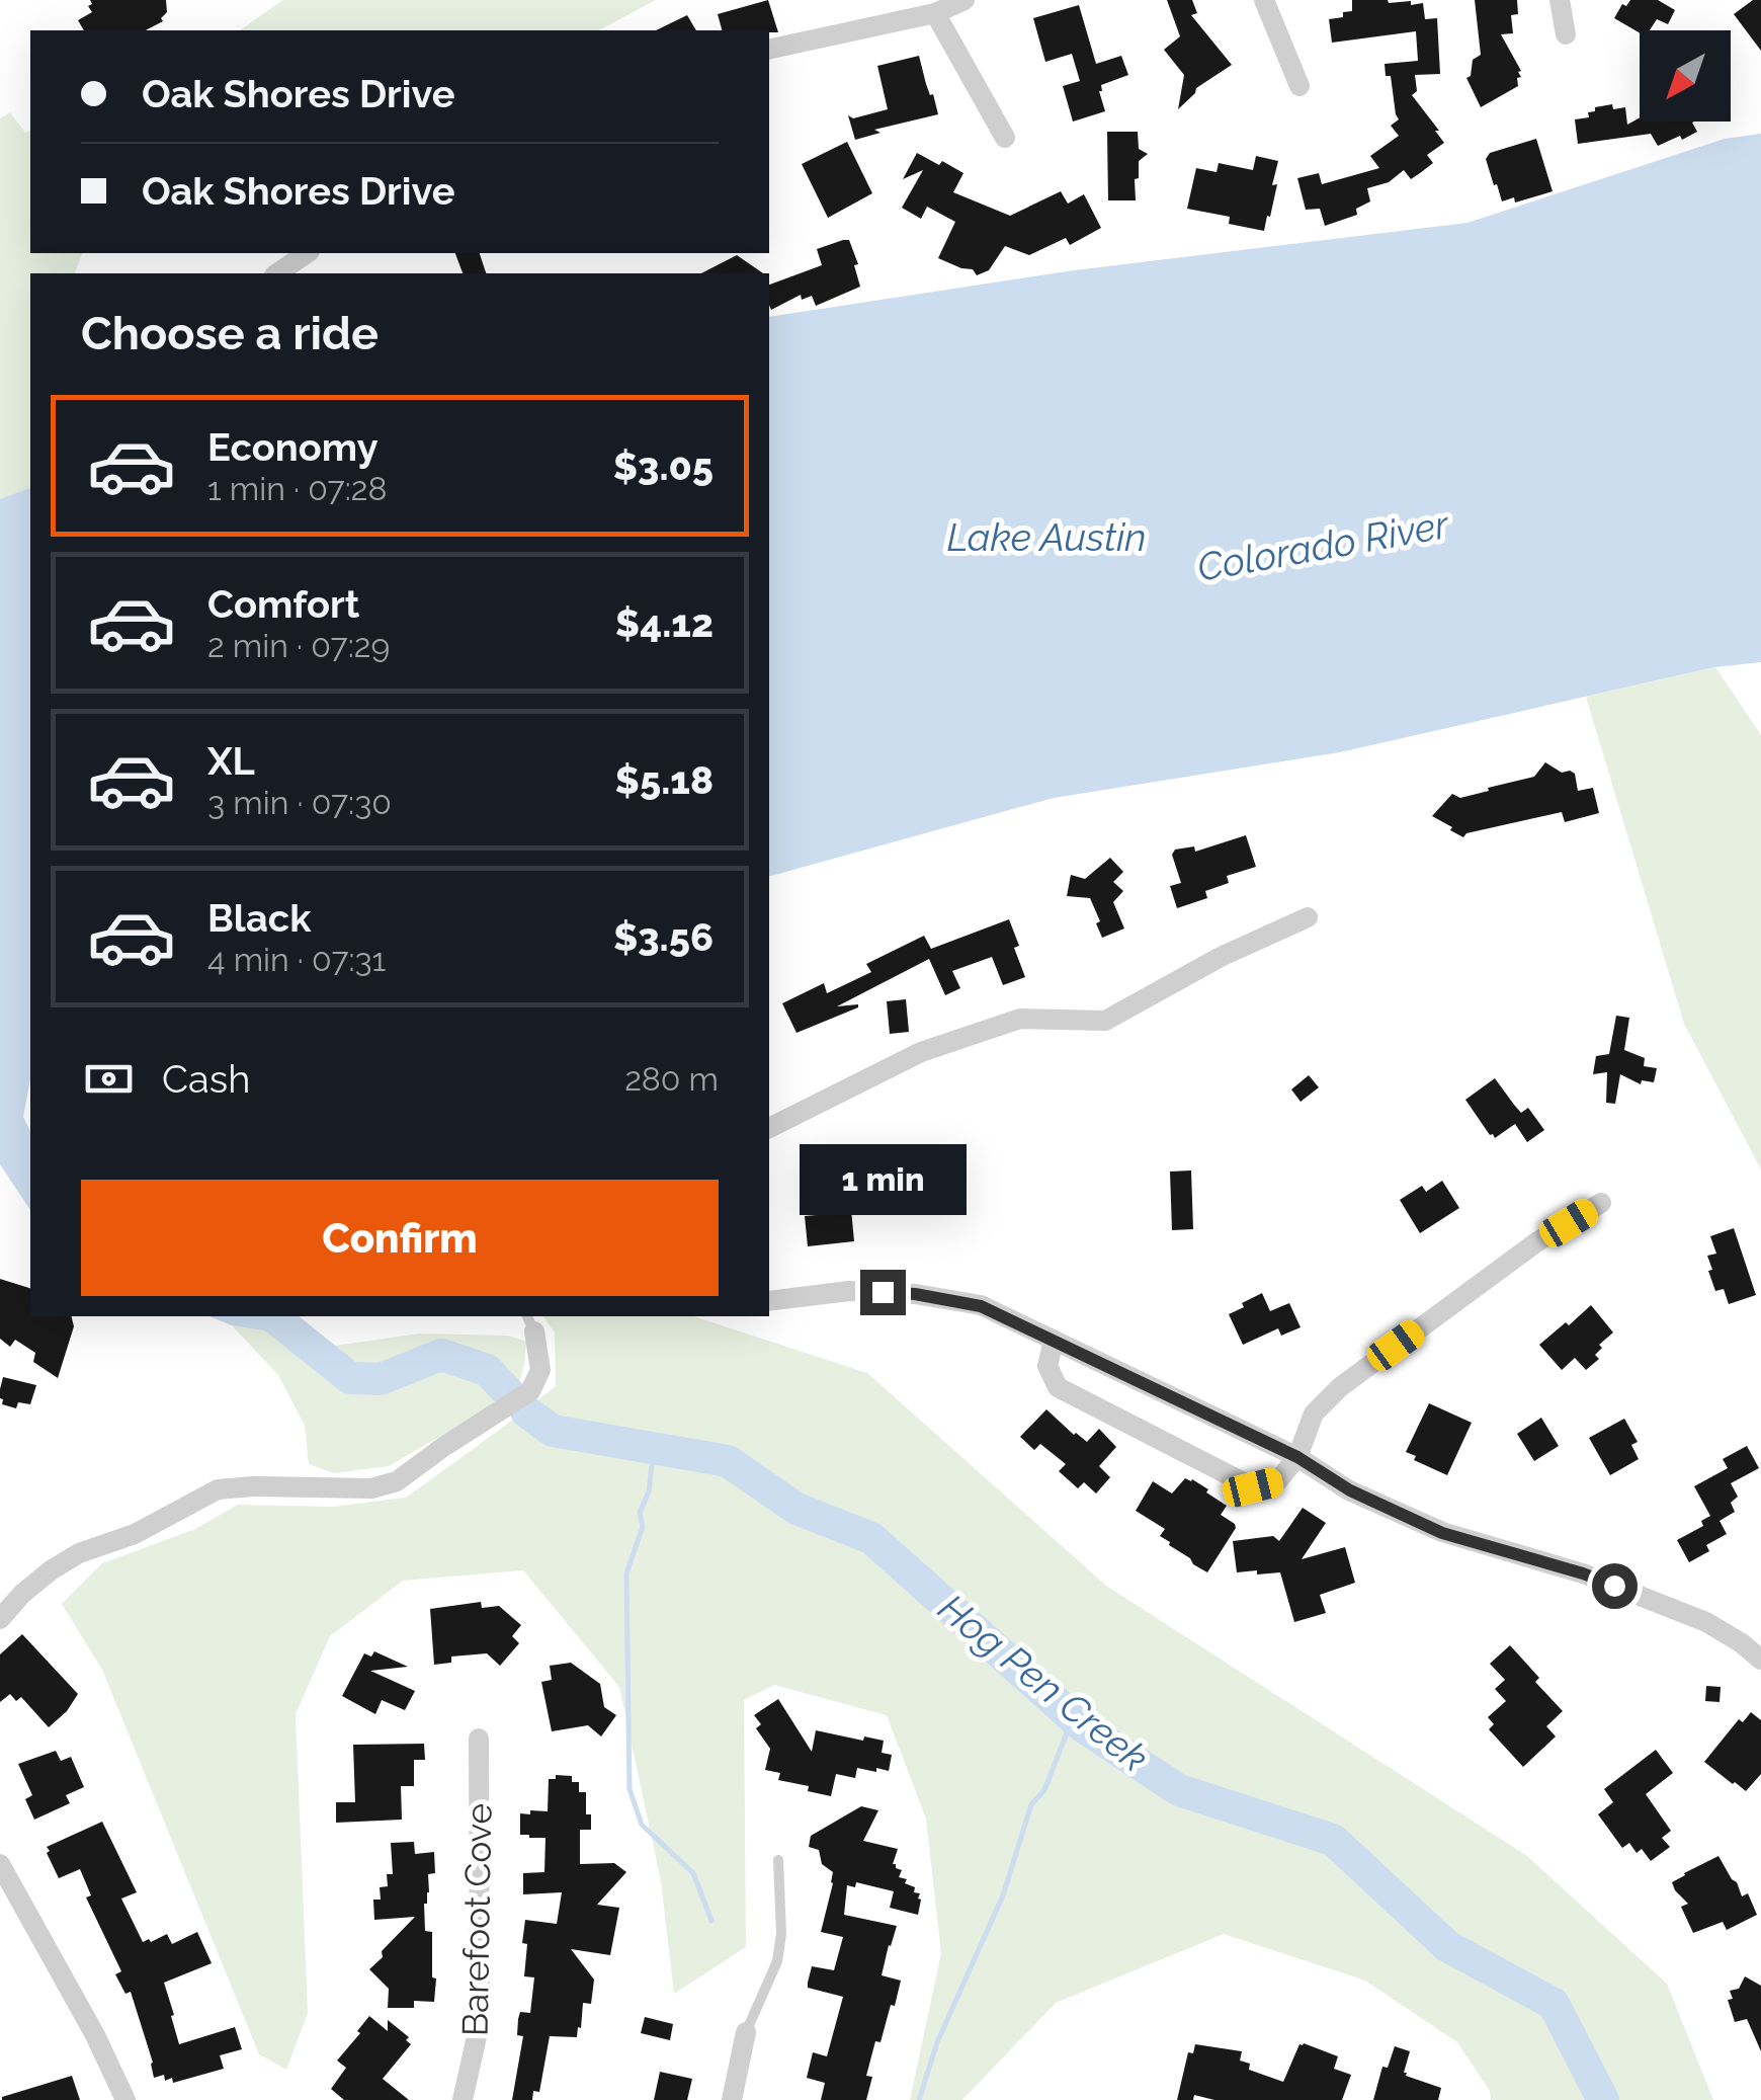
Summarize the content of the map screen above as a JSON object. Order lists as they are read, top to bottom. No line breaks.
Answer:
{"streets":{"street":["Barefoot Cove"]},"water":["Lake Austin","Colorado River","Hog Pen Creek"],"north":"bottom left","page":{"banner":["Oak Shores Drive","Oak Shores Drive"],"heading":"Choose a ride","list":[{"name":"Economy","note":"1 min · 07:28","value":"$3.05"},{"name":"Comfort","note":"2 min · 07:29","value":"$4.12"},{"name":"XL","note":"3 min · 07:30","value":"$5.18"},{"name":"Black","note":"4 min · 07:31","value":"$3.56"}],"pay":["Cash","280 m"],"bubble":"1 min","buttons":"Confirm"}}
